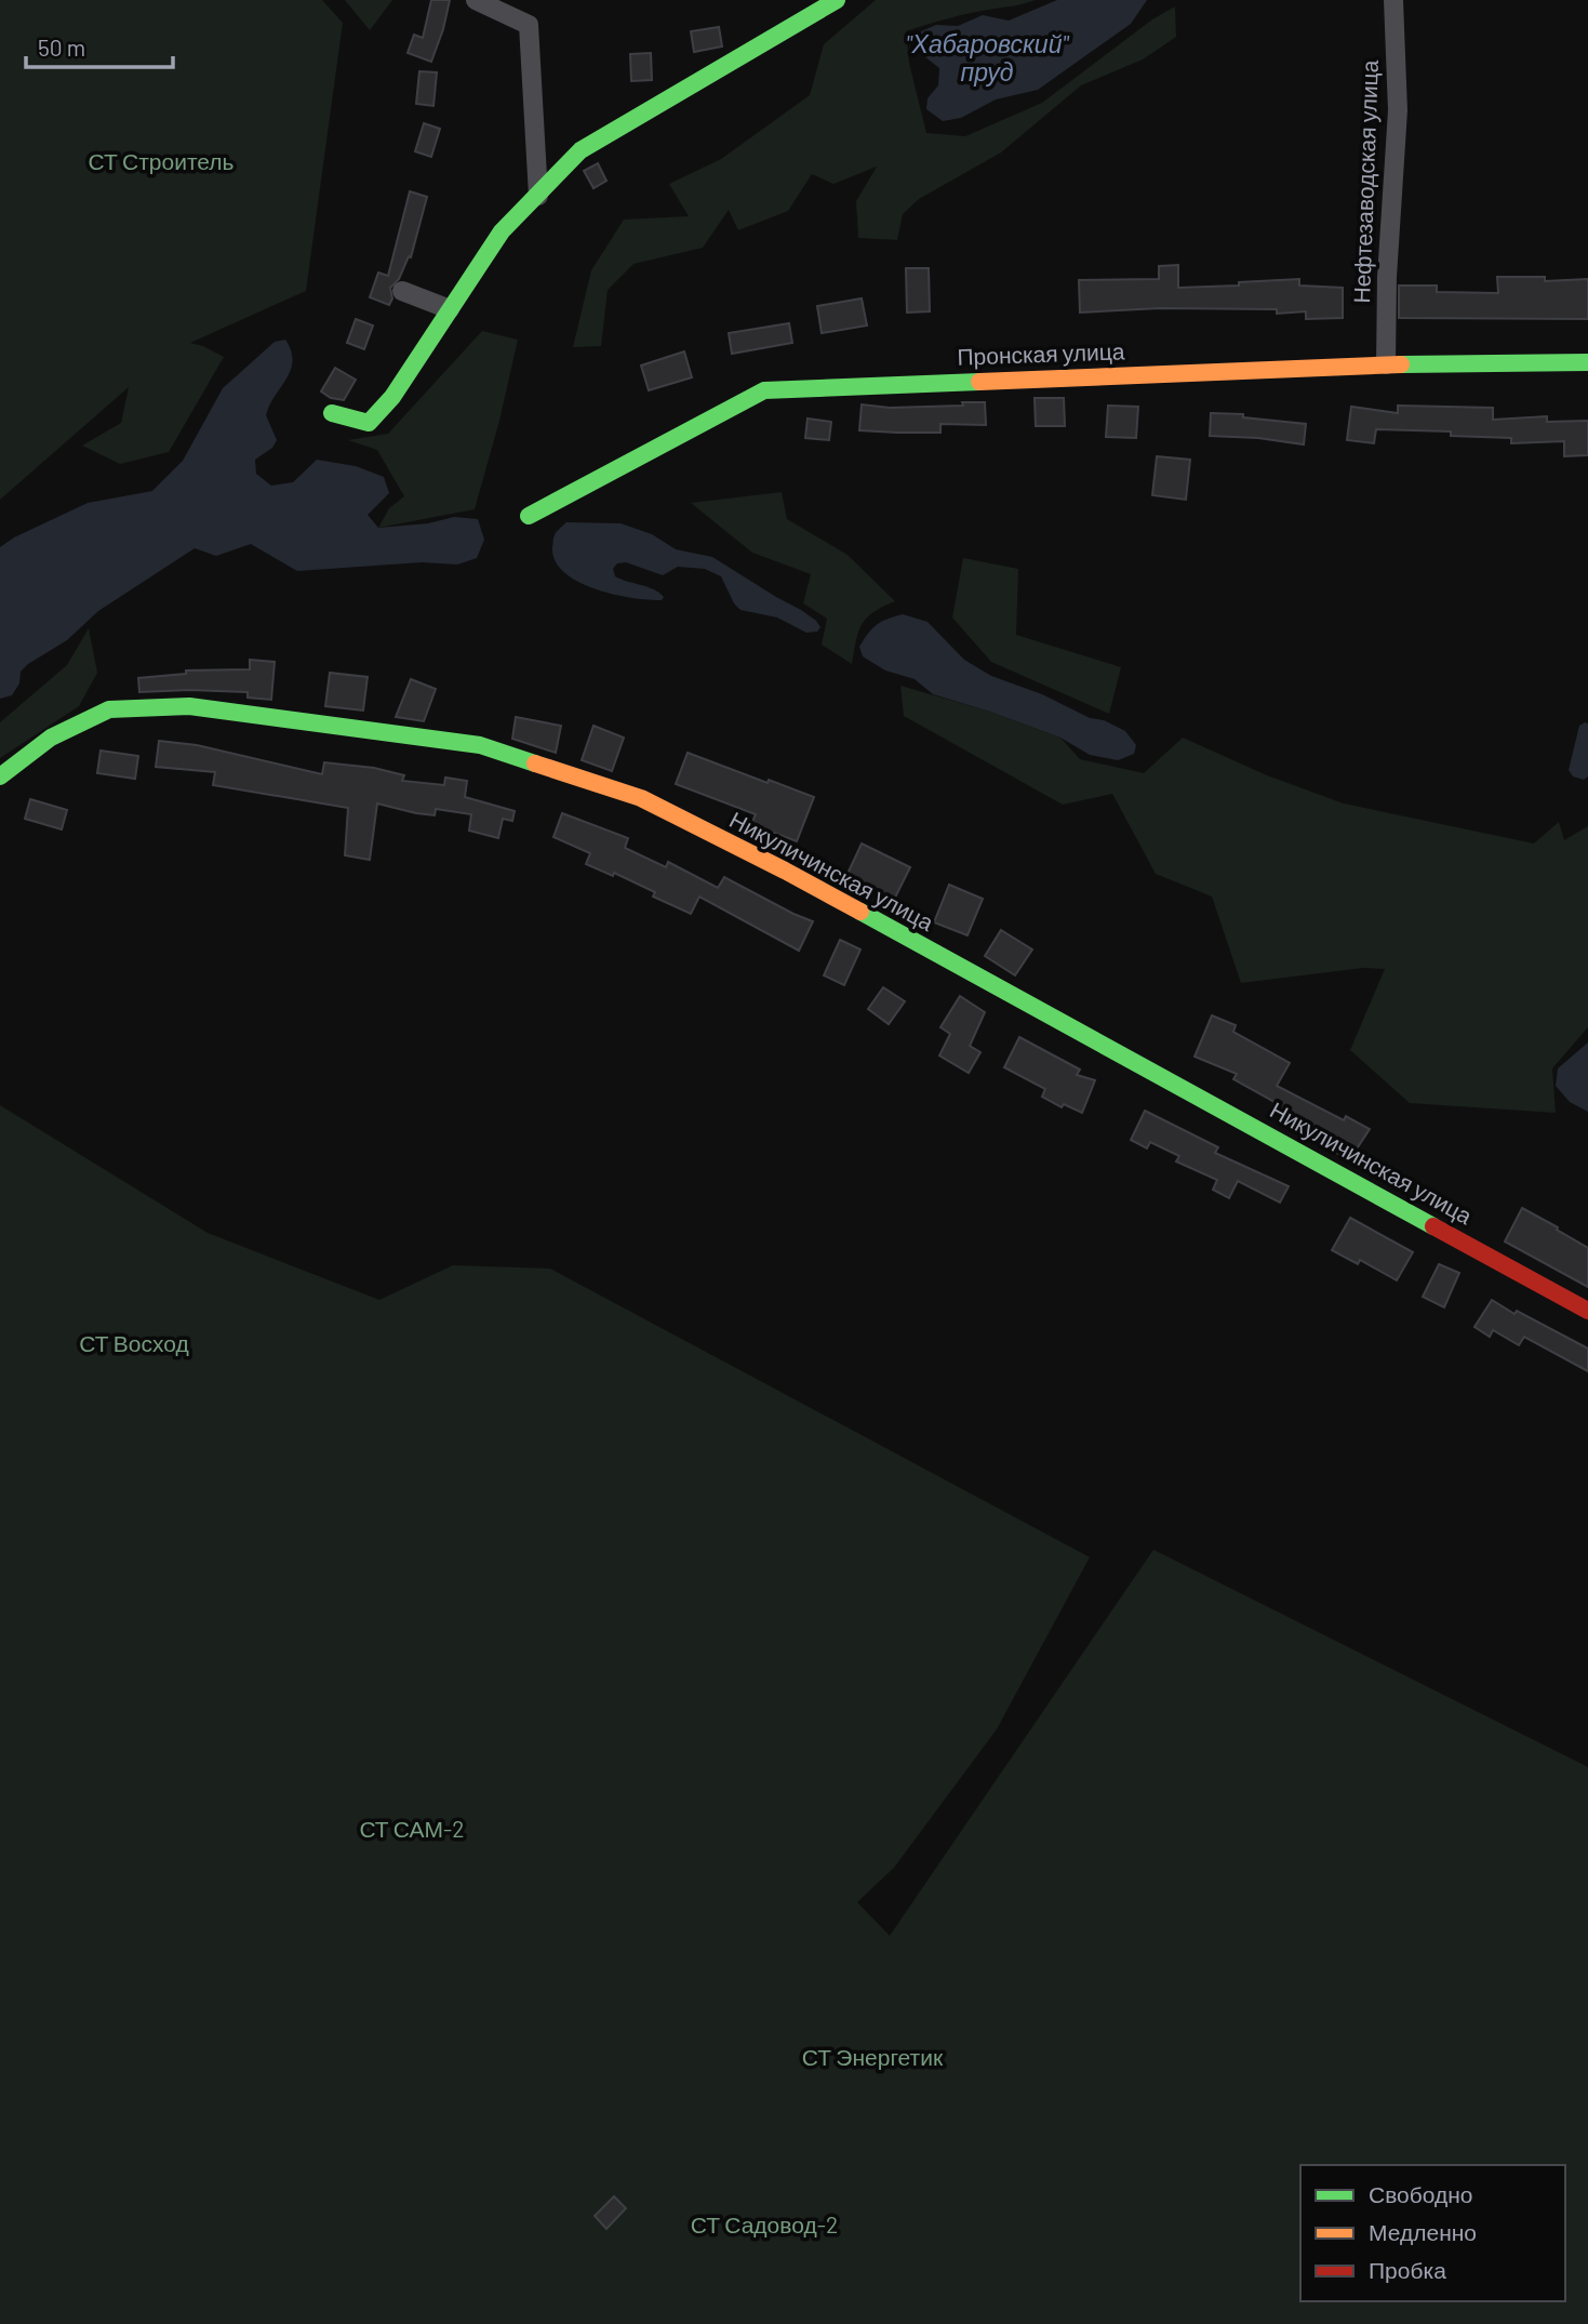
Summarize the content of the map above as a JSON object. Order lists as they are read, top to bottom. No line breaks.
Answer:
{"streets":{"street":["Нефтезаводская улица","Пронская улица","Никуличинская улица"]},"crossings":[["Нефтезаводская улица","Пронская улица"]],"water":["\"Хабаровский\" пруд"],"parks":["СТ Строитель","СТ Восход","СТ САМ-2","СТ Энергетик","СТ Садовод-2"],"legend":["Свободно","Медленно","Пробка"],"scale_bar":"50 m"}
